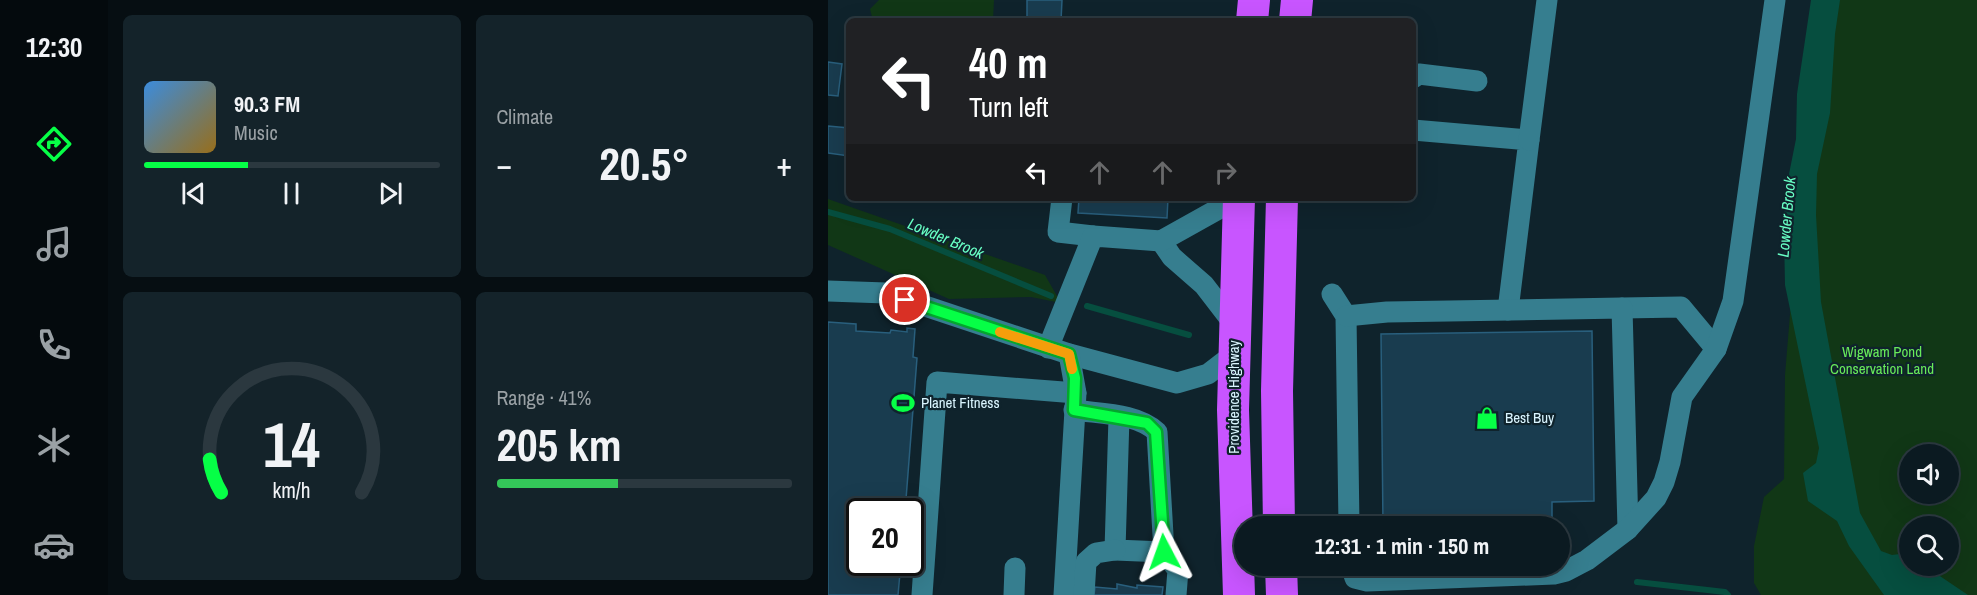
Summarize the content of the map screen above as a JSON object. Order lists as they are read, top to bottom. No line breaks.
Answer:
{"streets":{"highway":["Providence Highway"]},"water":["Lowder Brook"],"parks":["Wigwam Pond Conservation Land"],"places":{"sports":["Planet Fitness"],"shop":["Best Buy"]},"page":{"tabs":"12:30","tile":["Climate",["Range · 41%","205 km"]],"turn":["40 m","Turn left"],"song":["90.3 FM","Music"],"heat":["−","20.5°","+"],"limit":"20","trip":"12:31 · 1 min · 150 m","gauge":["14","km/h"]}}
